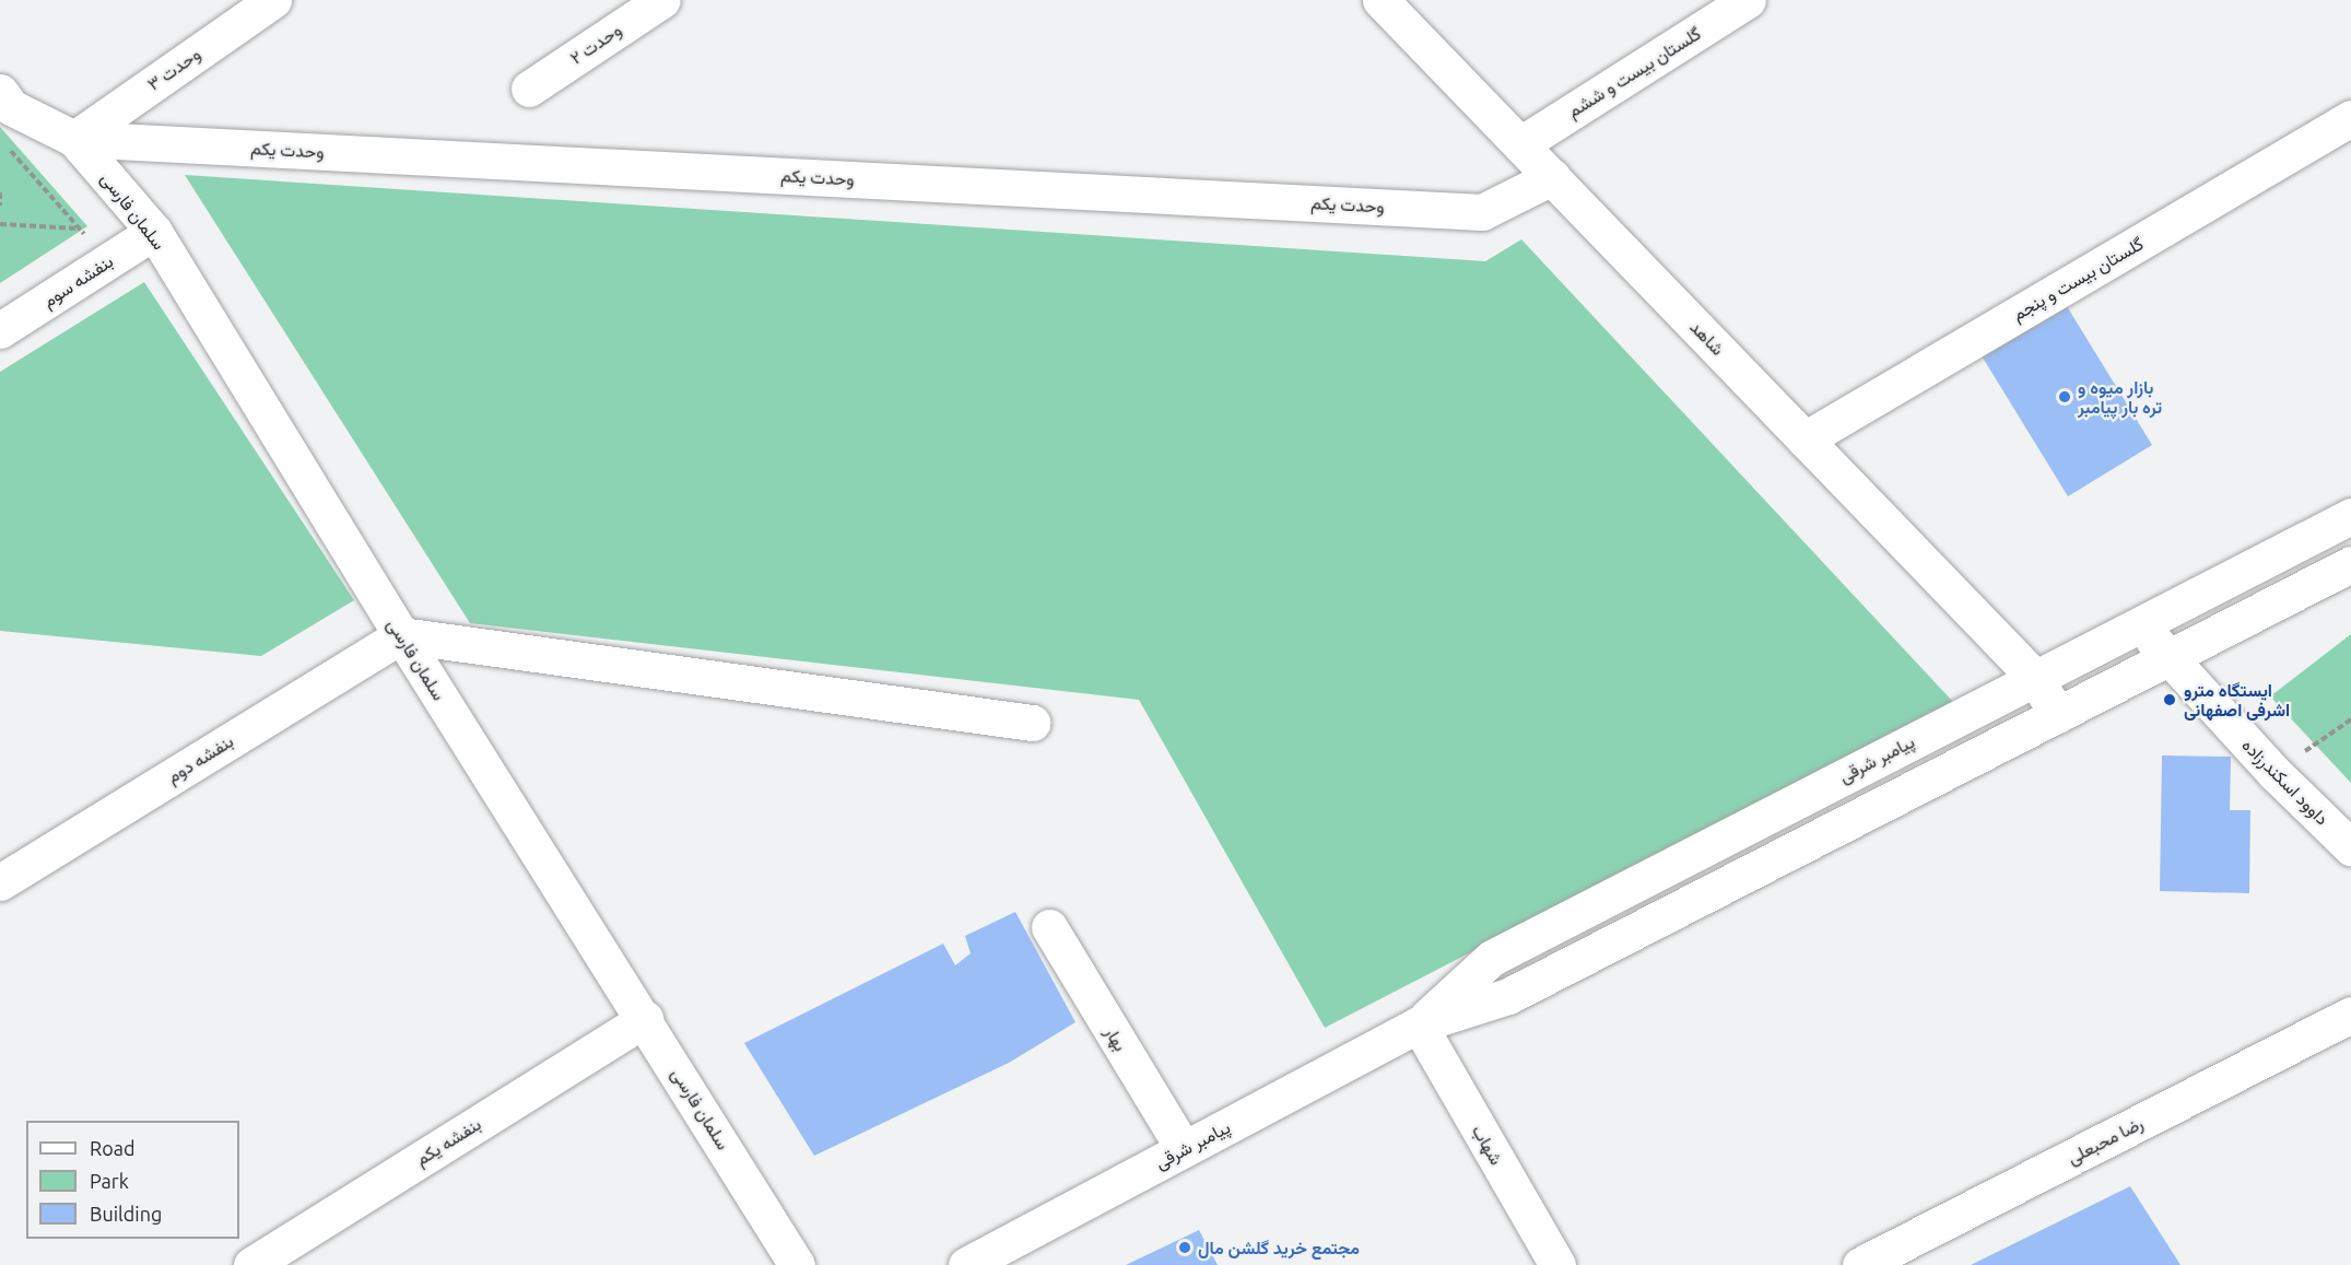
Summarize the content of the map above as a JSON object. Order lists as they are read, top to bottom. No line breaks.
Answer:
{"streets":{"street":["وحدت ۲","وحدت ۳","گلستان بیست و ششم","وحدت یکم","سلمان فارسی","گلستان بیست و پنجم","بنفشه سوم","شاهد","بنفشه دوم","پیامبر شرقی","داوود اسکندرزاده","بهار","رضا محبعلی","بنفشه یکم","شهاب"]},"crossings":[["وحدت ۳","وحدت یکم"],["وحدت ۳","سلمان فارسی"],["گلستان بیست و ششم","شاهد"],["وحدت یکم","سلمان فارسی"],["وحدت یکم","شاهد"],["سلمان فارسی","بنفشه سوم"],["سلمان فارسی","بنفشه دوم"],["سلمان فارسی","بنفشه یکم"],["گلستان بیست و پنجم","شاهد"],["شاهد","پیامبر شرقی"],["پیامبر شرقی","داوود اسکندرزاده"],["پیامبر شرقی","بهار"],["پیامبر شرقی","شهاب"]],"places":["بازار میوه و تره بار پیامبر","ایستگاه مترو اشرفی اصفهانی","مجتمع خرید گلشن مال"],"legend":["Road","Park","Building"]}
